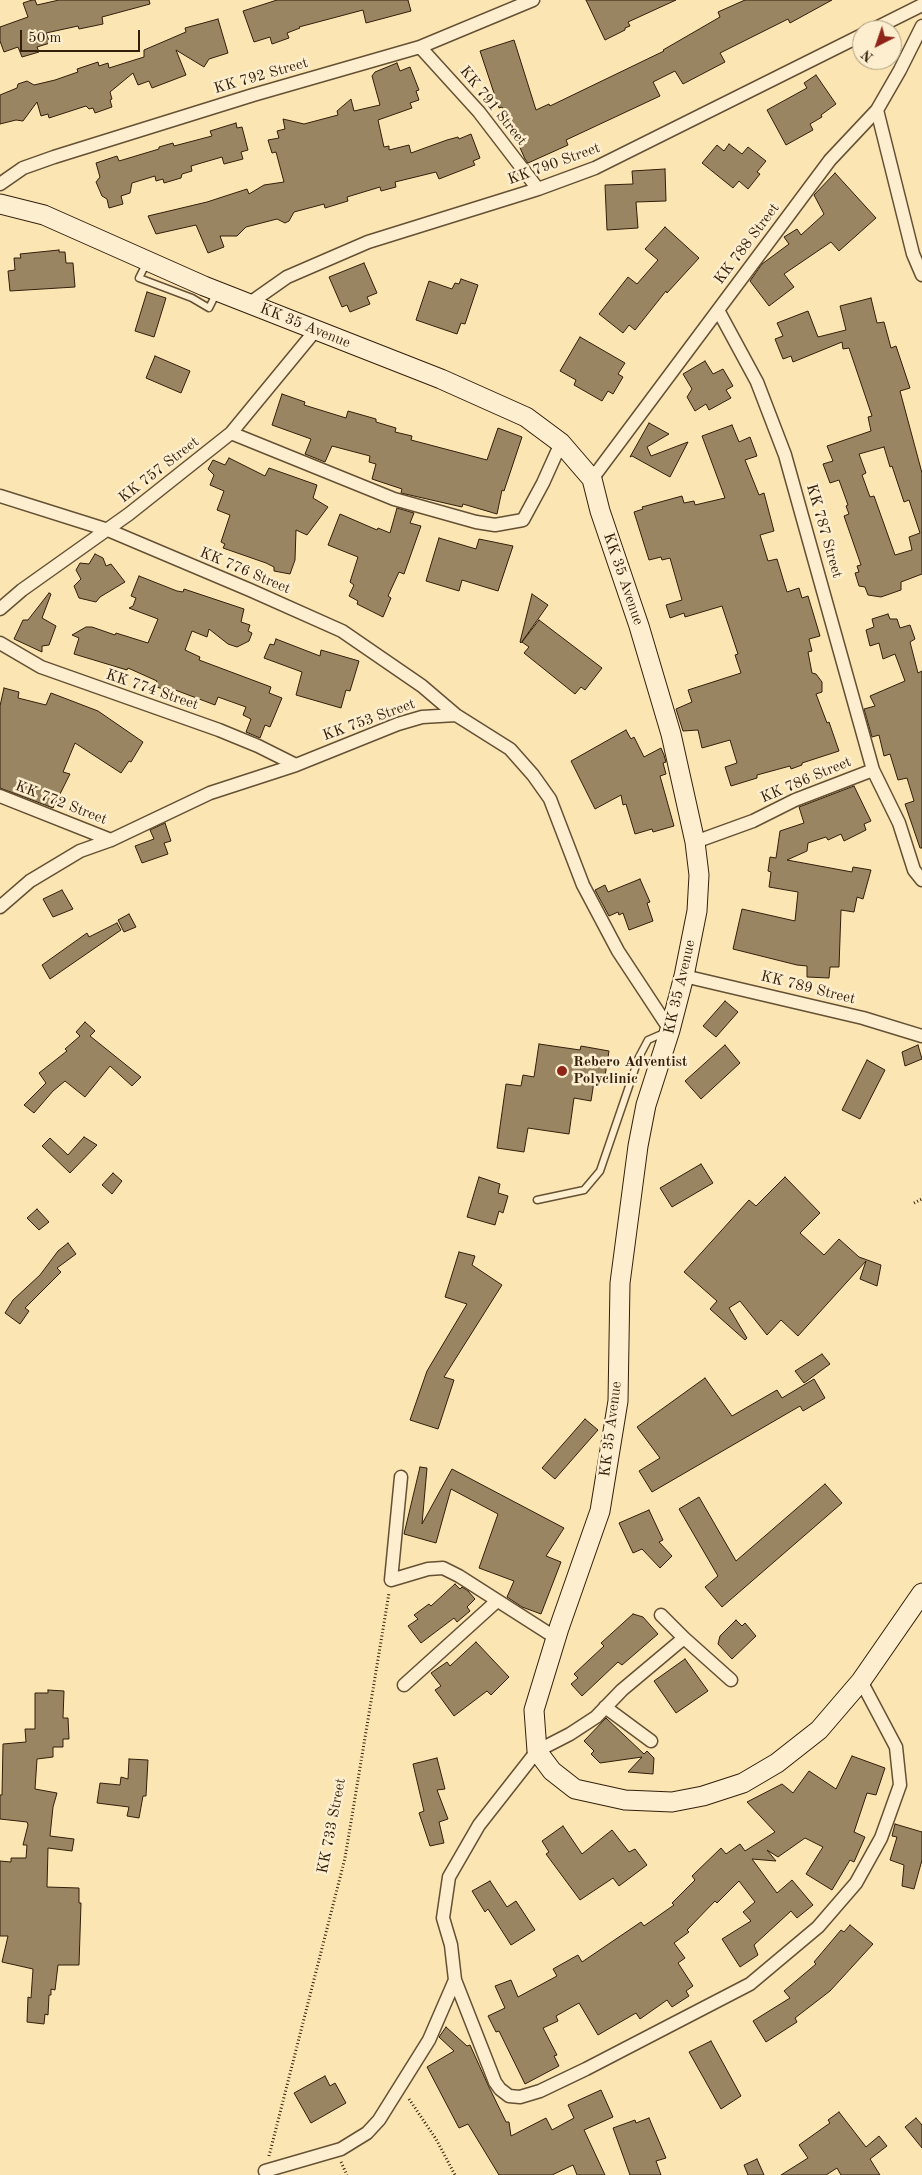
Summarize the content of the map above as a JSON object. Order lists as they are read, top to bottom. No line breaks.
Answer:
{"streets":{"main road":["KK 35 Avenue"],"street":["KK 792 Street","KK 791 Street","KK 790 Street","KK 788 Street","KK 757 Street","KK 787 Street","KK 776 Street","KK 774 Street","KK 753 Street","KK 786 Street","KK 772 Street","KK 789 Street"],"path":["KK 733 Street"]},"crossings":[["KK 792 Street","KK 791 Street"],["KK 791 Street","KK 790 Street"],["KK 790 Street","KK 35 Avenue"],["KK 788 Street","KK 35 Avenue"],["KK 788 Street","KK 787 Street"],["KK 35 Avenue","KK 757 Street"],["KK 35 Avenue","KK 786 Street"],["KK 35 Avenue","KK 789 Street"],["KK 757 Street","KK 776 Street"],["KK 787 Street","KK 786 Street"],["KK 776 Street","KK 753 Street"],["KK 774 Street","KK 753 Street"],["KK 753 Street","KK 772 Street"]],"places":["Rebero Adventist Polyclinic"],"scale_bar":"50 m","north":"bottom left"}
